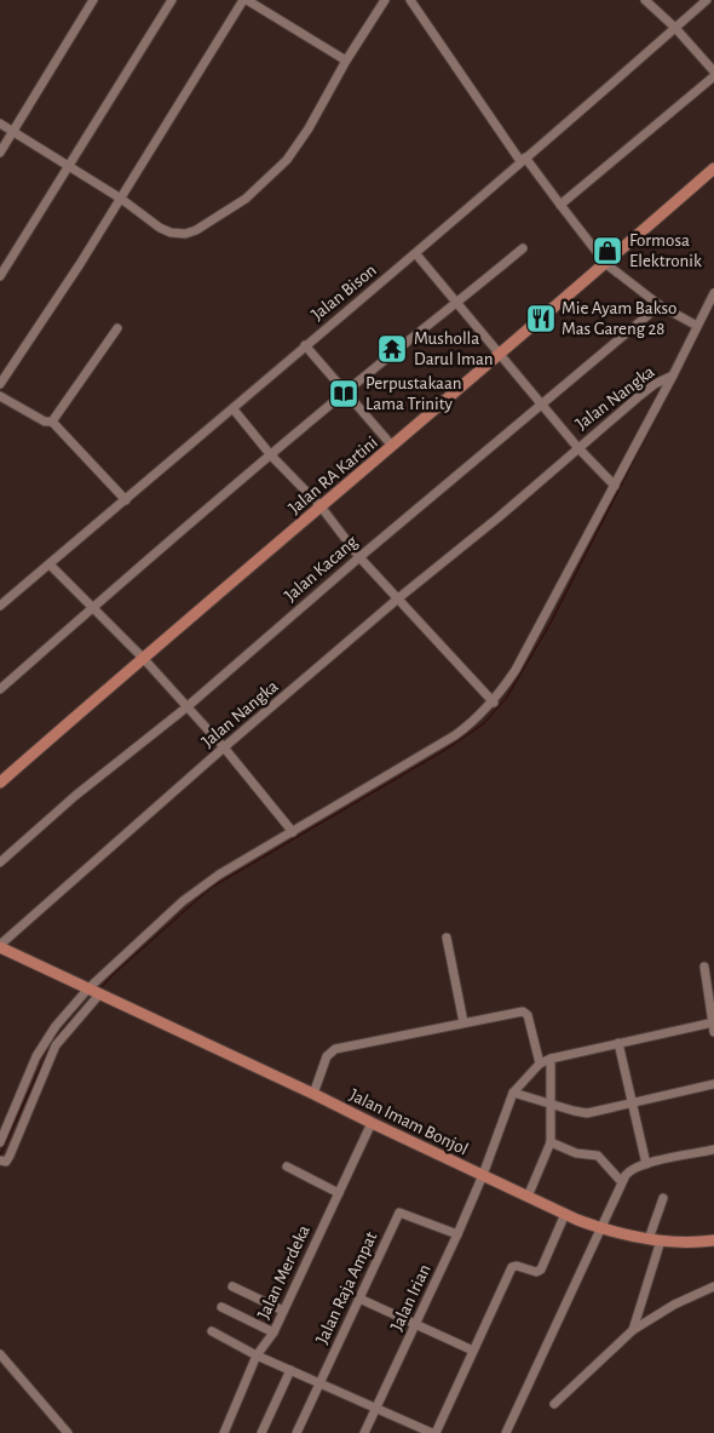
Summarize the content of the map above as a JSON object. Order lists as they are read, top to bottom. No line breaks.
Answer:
{"streets":{"main road":["Jalan RA Kartini","Jalan Imam Bonjol"],"street":["Jalan Bison","Jalan Nangka","Jalan Kacang","Jalan Merdeka","Jalan Raja Ampat","Jalan Irian"]},"crossings":[["Jalan Nangka","Jalan Imam Bonjol"],["Jalan Imam Bonjol","Jalan Merdeka"],["Jalan Imam Bonjol","Jalan Irian"],["Jalan Raja Ampat","Jalan Irian"]],"places":{"shop":["Formosa Elektronik"],"restaurant":["Mie Ayam Bakso Mas Gareng 28"],"temple":["Musholla Darul Iman"],"library":["Perpustakaan Lama Trinity"]}}
